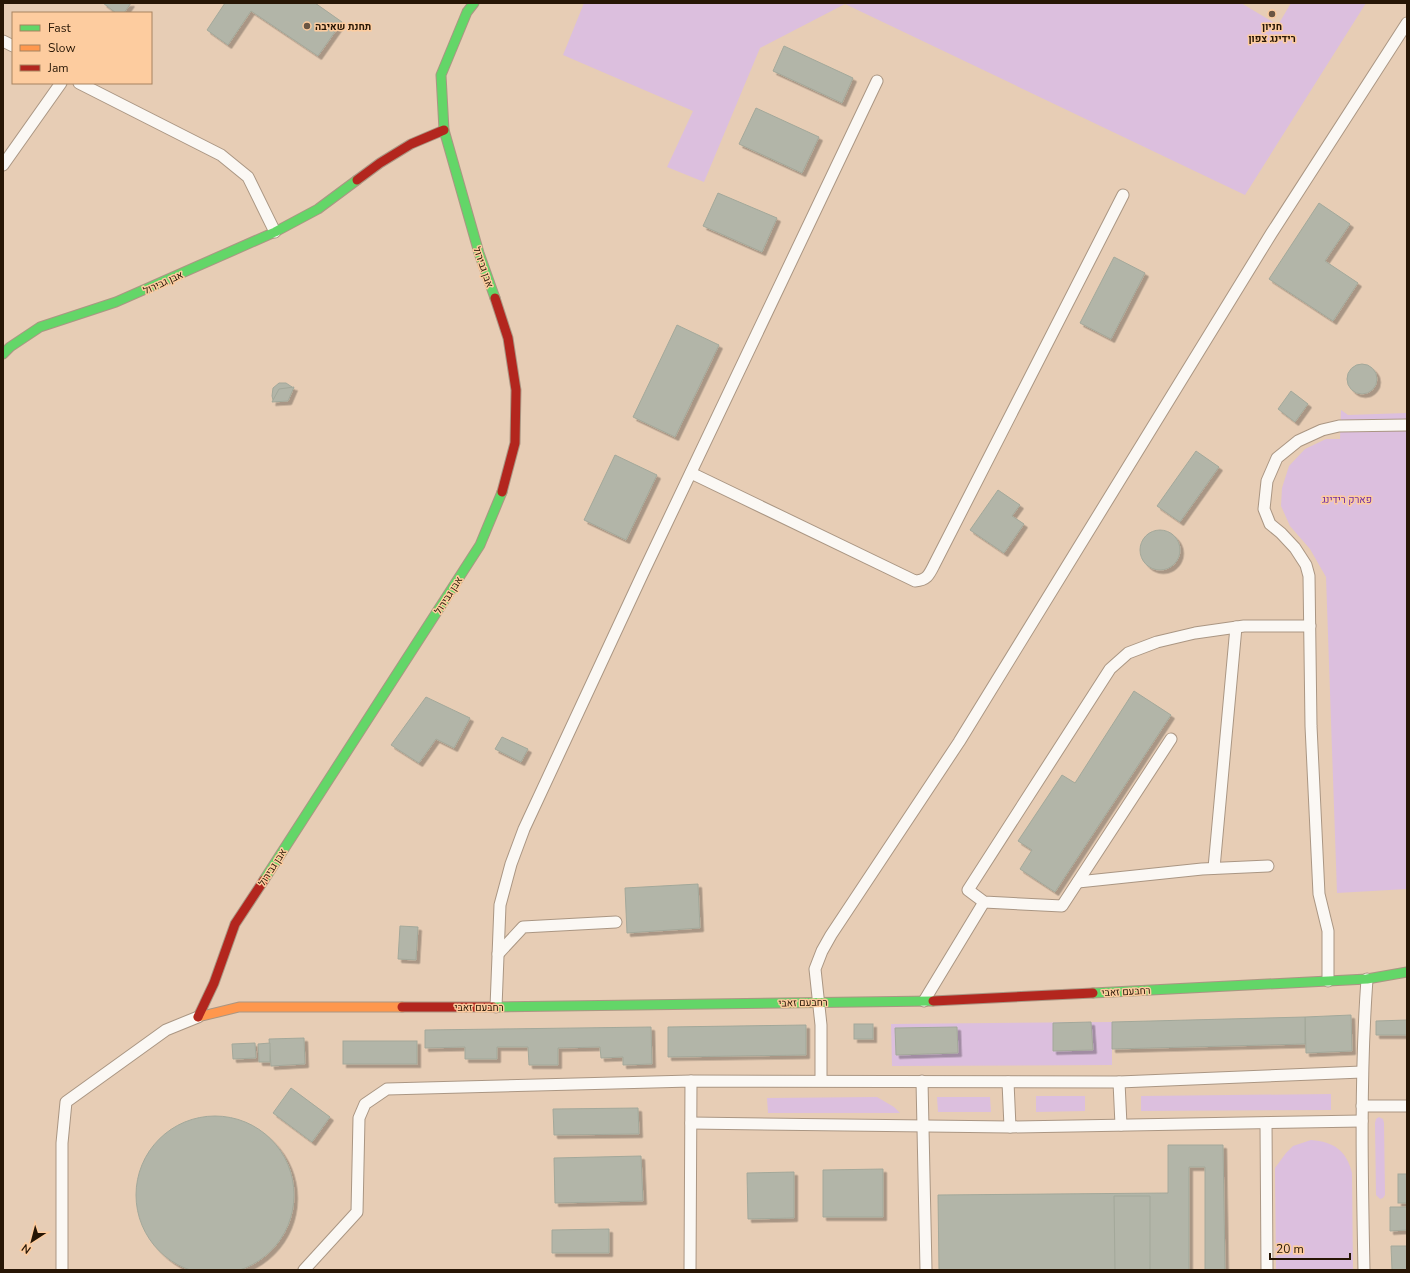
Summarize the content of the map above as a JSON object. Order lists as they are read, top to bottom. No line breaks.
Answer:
{"streets":{"street":["אבן גבירול","רחבעם זאבי"]},"crossings":[["אבן גבירול","רחבעם זאבי"]],"parks":["פארק רידינג"],"places":["חניון רידינג צפון","תחנת שאיבה"],"legend":["Fast","Slow","Jam"],"scale_bar":"20 m","north":"bottom left"}
